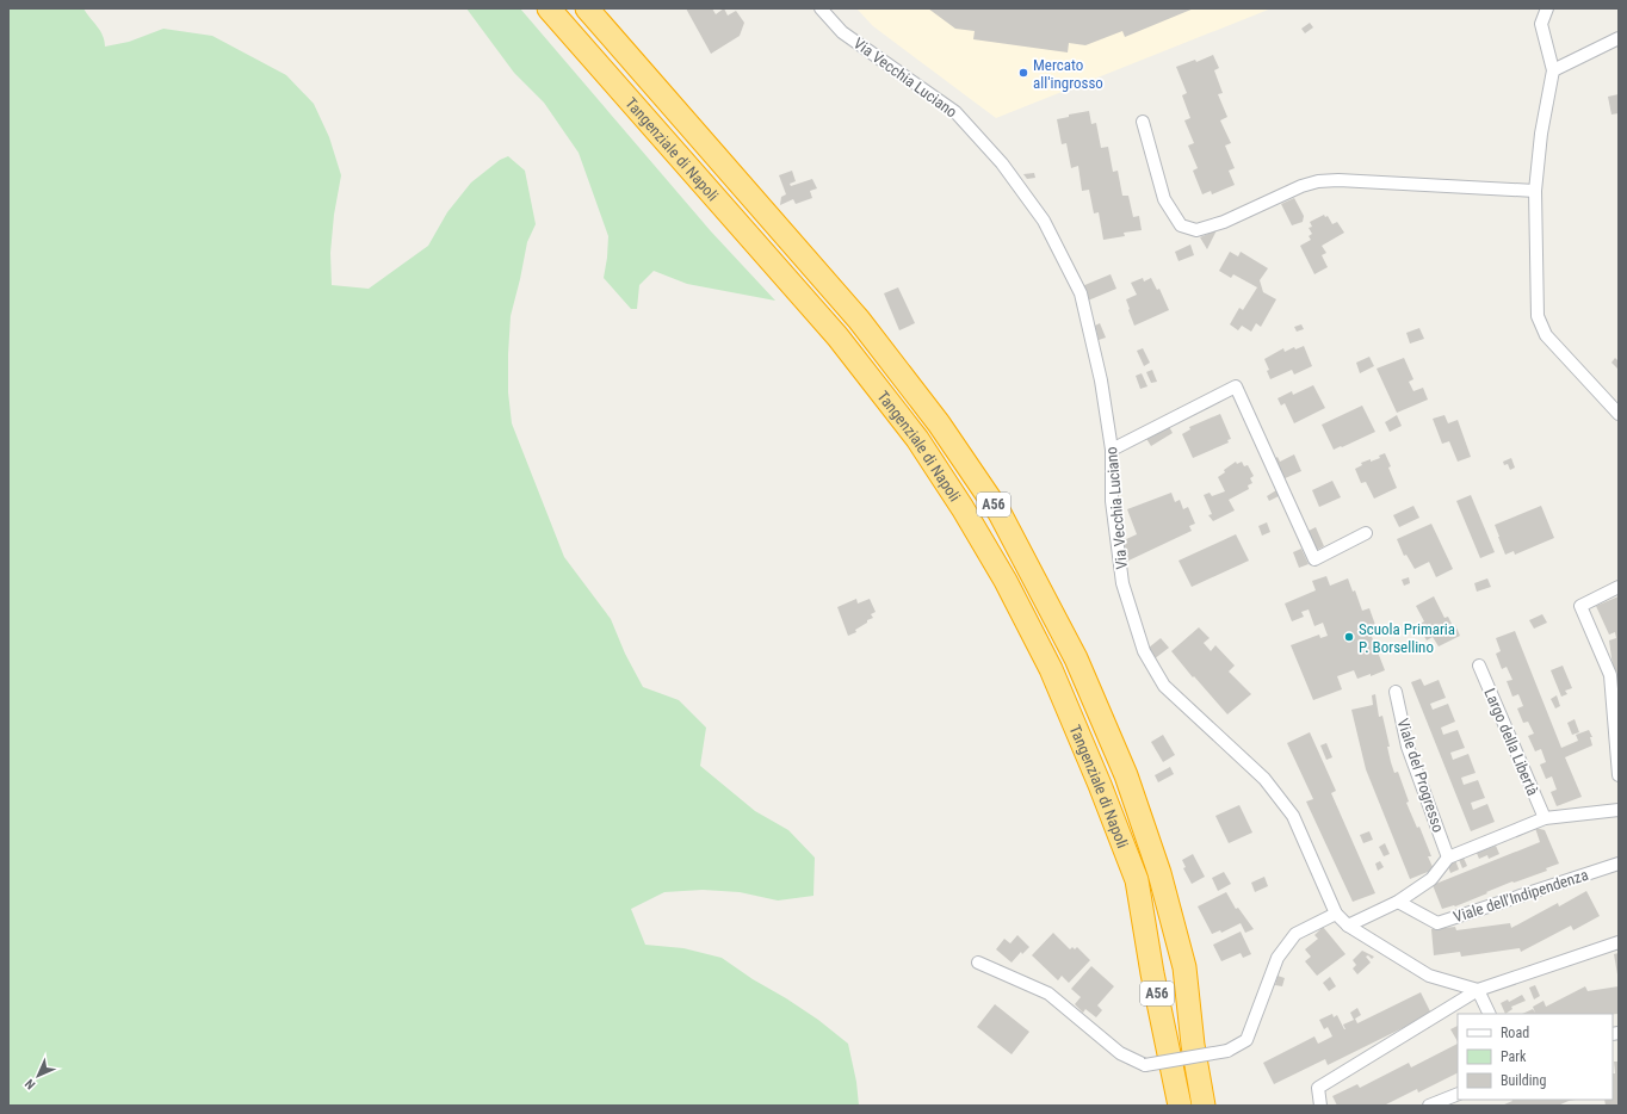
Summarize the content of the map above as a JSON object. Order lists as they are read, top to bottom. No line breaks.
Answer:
{"streets":{"highway":["Tangenziale di Napoli","A56"],"street":["Via Vecchia Luciano","Largo della Libertà","Viale del Progresso","Viale dell'Indipendenza"]},"places":["Mercato all'ingrosso","Scuola Primaria P. Borsellino"],"legend":["Road","Park","Building"],"north":"bottom left"}
